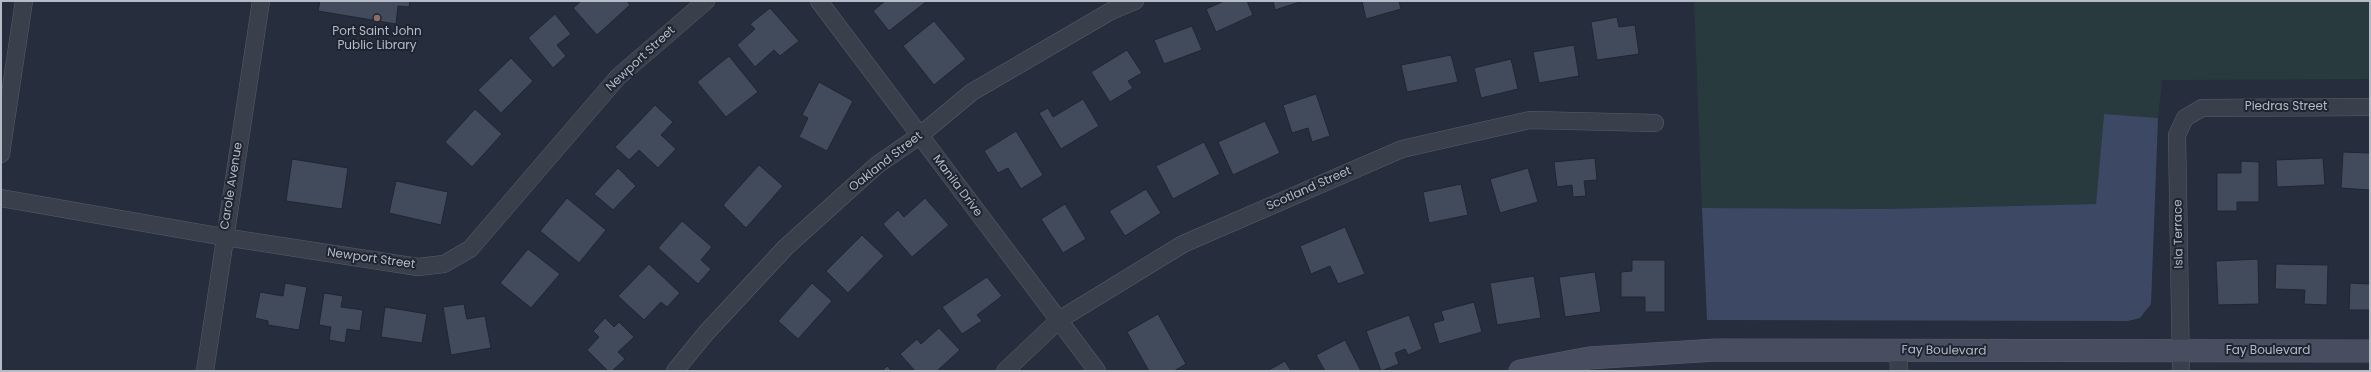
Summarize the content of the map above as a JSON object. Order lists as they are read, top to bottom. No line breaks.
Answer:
{"streets":{"main road":["Fay Boulevard"],"street":["Newport Street","Piedras Street","Oakland Street","Carole Avenue","Manila Drive","Scotland Street","Isla Terrace"]},"crossings":[["Newport Street","Carole Avenue"],["Piedras Street","Isla Terrace"],["Oakland Street","Manila Drive"],["Manila Drive","Scotland Street"],["Isla Terrace","Fay Boulevard"]],"places":["Port Saint John Public Library"]}
